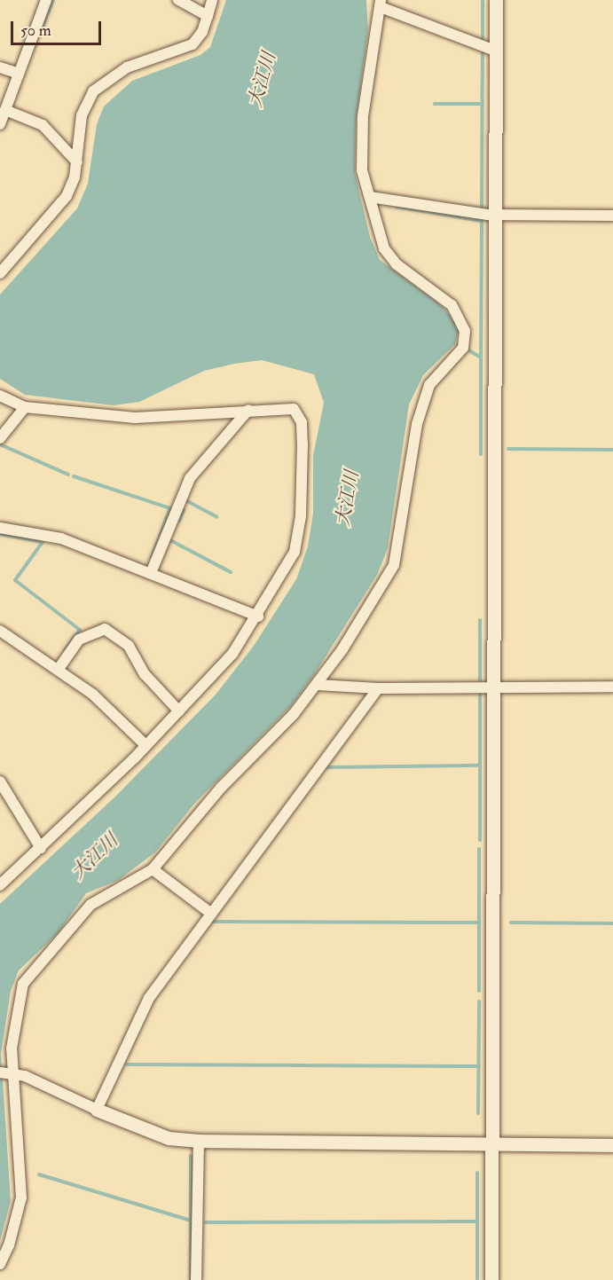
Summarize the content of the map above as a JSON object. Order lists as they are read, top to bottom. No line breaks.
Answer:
{"water":["大江川"],"scale_bar":"50 m"}
